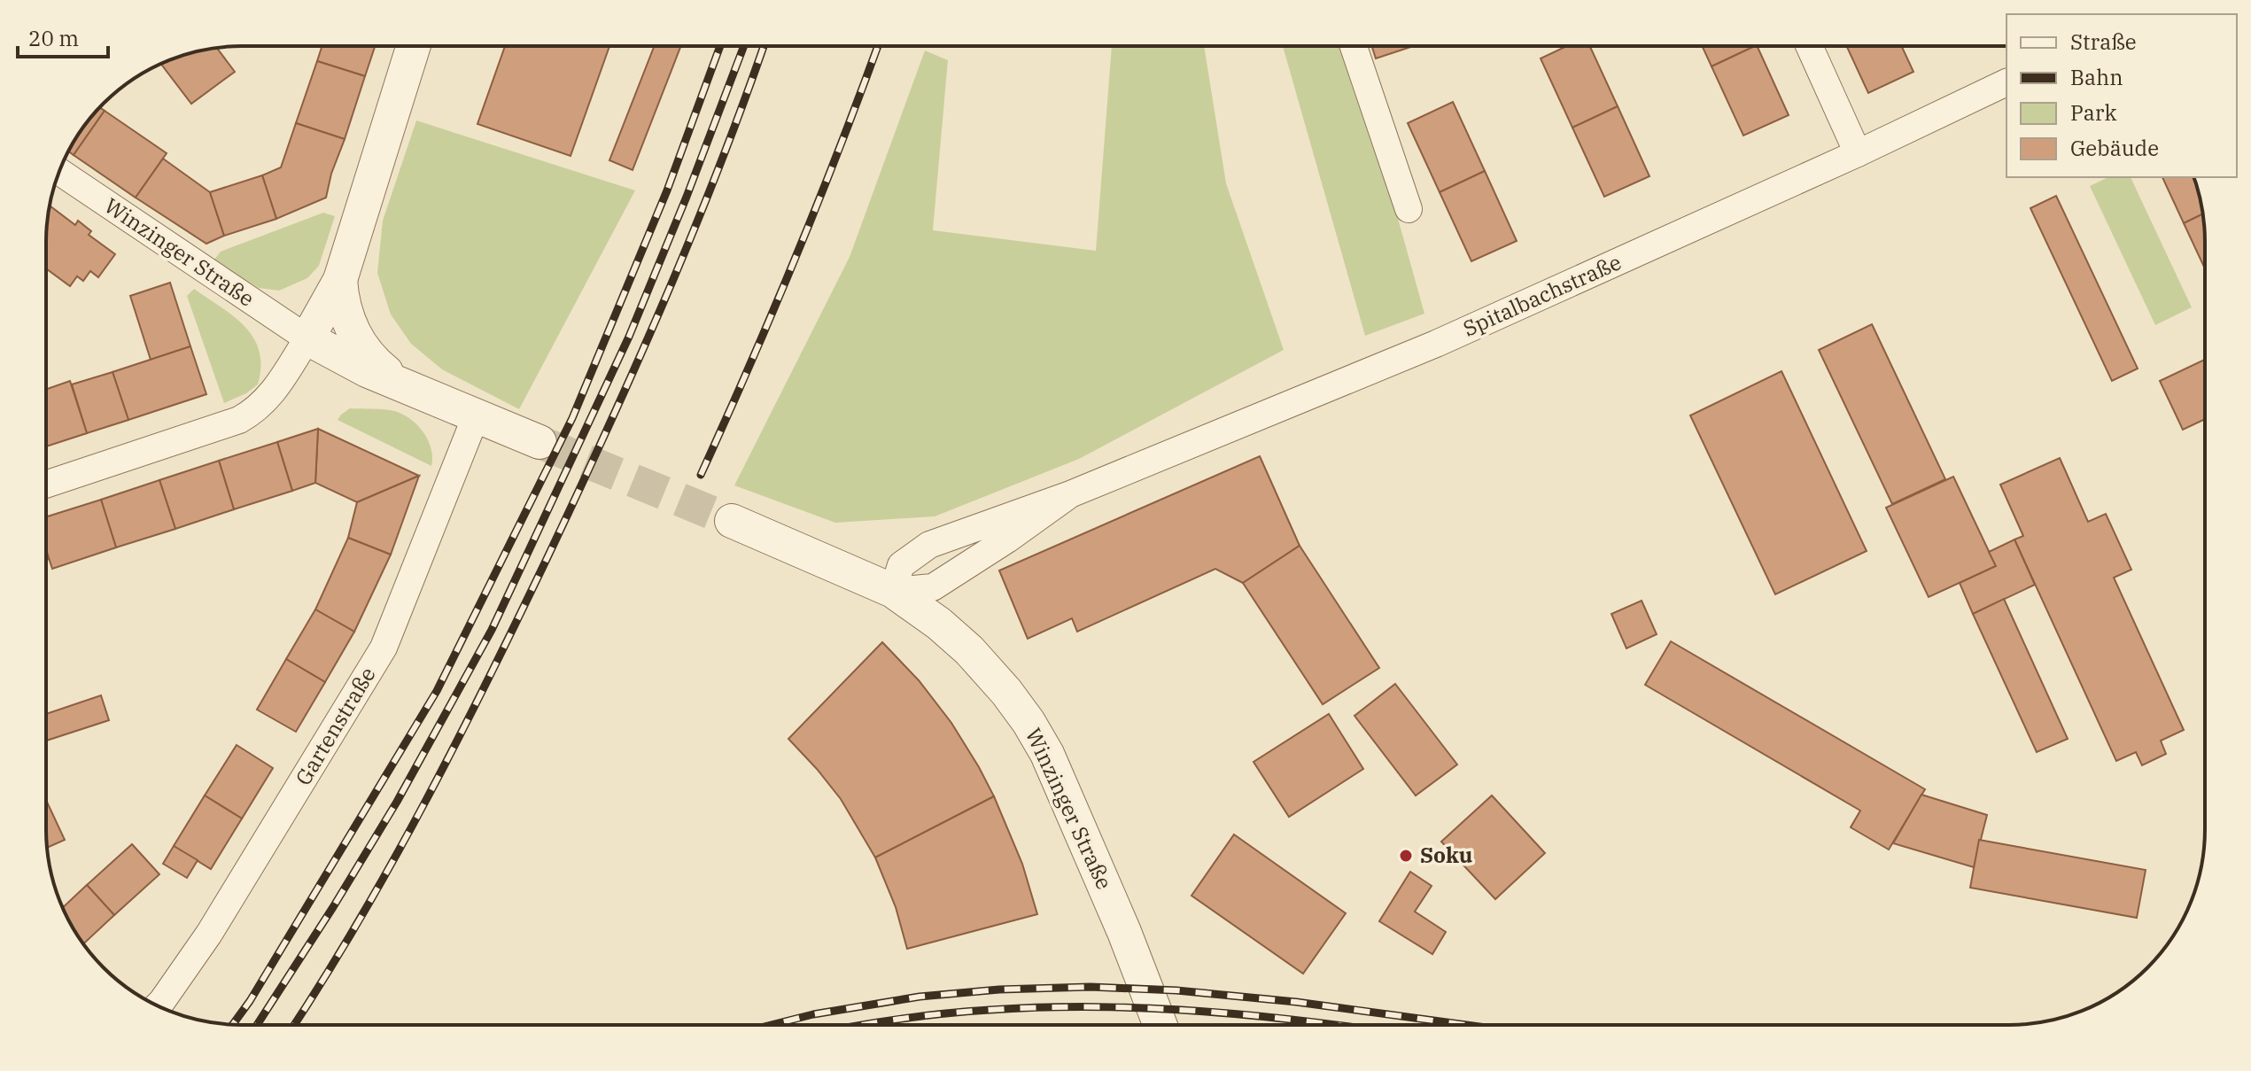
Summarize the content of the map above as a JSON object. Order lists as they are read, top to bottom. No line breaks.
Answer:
{"streets":{"street":["Winzinger Straße","Spitalbachstraße","Gartenstraße"]},"crossings":[["Winzinger Straße","Spitalbachstraße"]],"places":["Soku"],"legend":["Straße","Bahn","Park","Gebäude"],"scale_bar":"20 m"}
